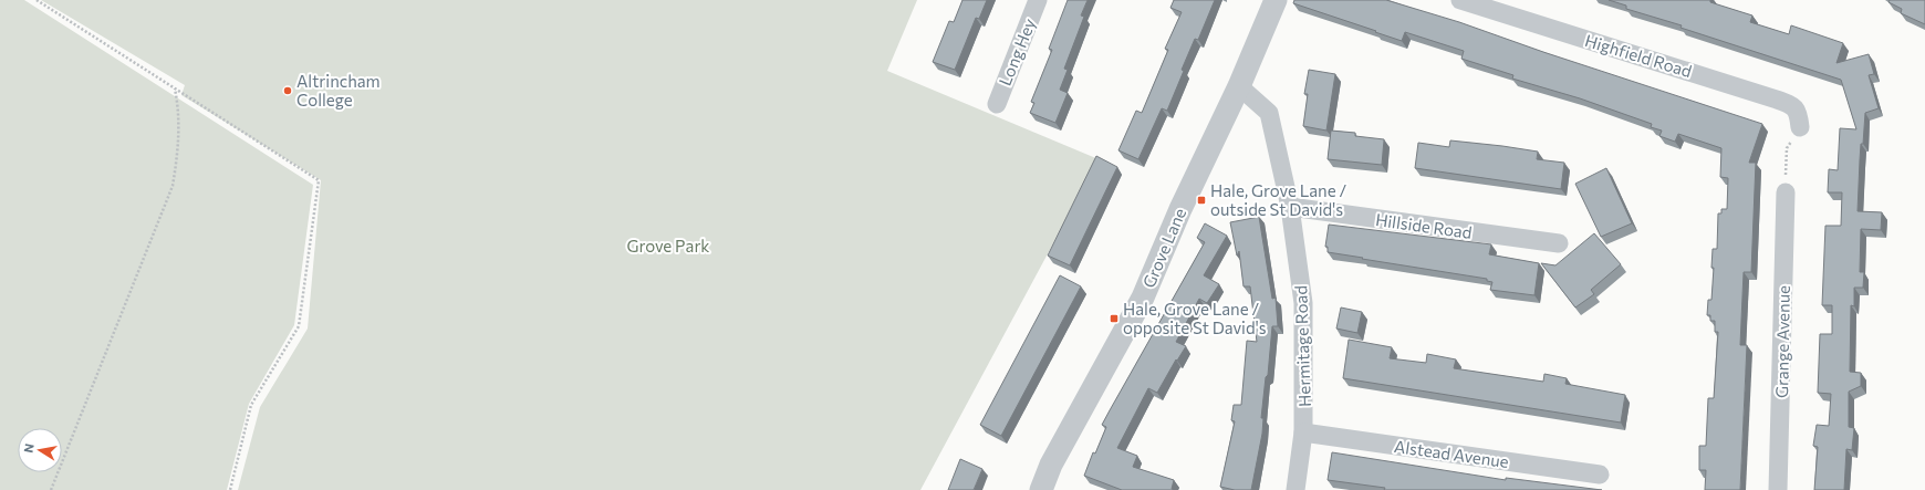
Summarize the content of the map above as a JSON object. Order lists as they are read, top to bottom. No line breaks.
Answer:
{"streets":{"street":["Long Hey","Highfield Road","Hillside Road","Grove Lane","Grange Avenue","Hermitage Road","Alstead Avenue"]},"crossings":[["Hillside Road","Hermitage Road"],["Grove Lane","Hermitage Road"],["Hermitage Road","Alstead Avenue"]],"parks":["Grove Park"],"places":{"other":["Altrincham College"],"transit":["Hale, Grove Lane / outside St David's","Hale, Grove Lane / opposite St David's"]},"north":"left"}
